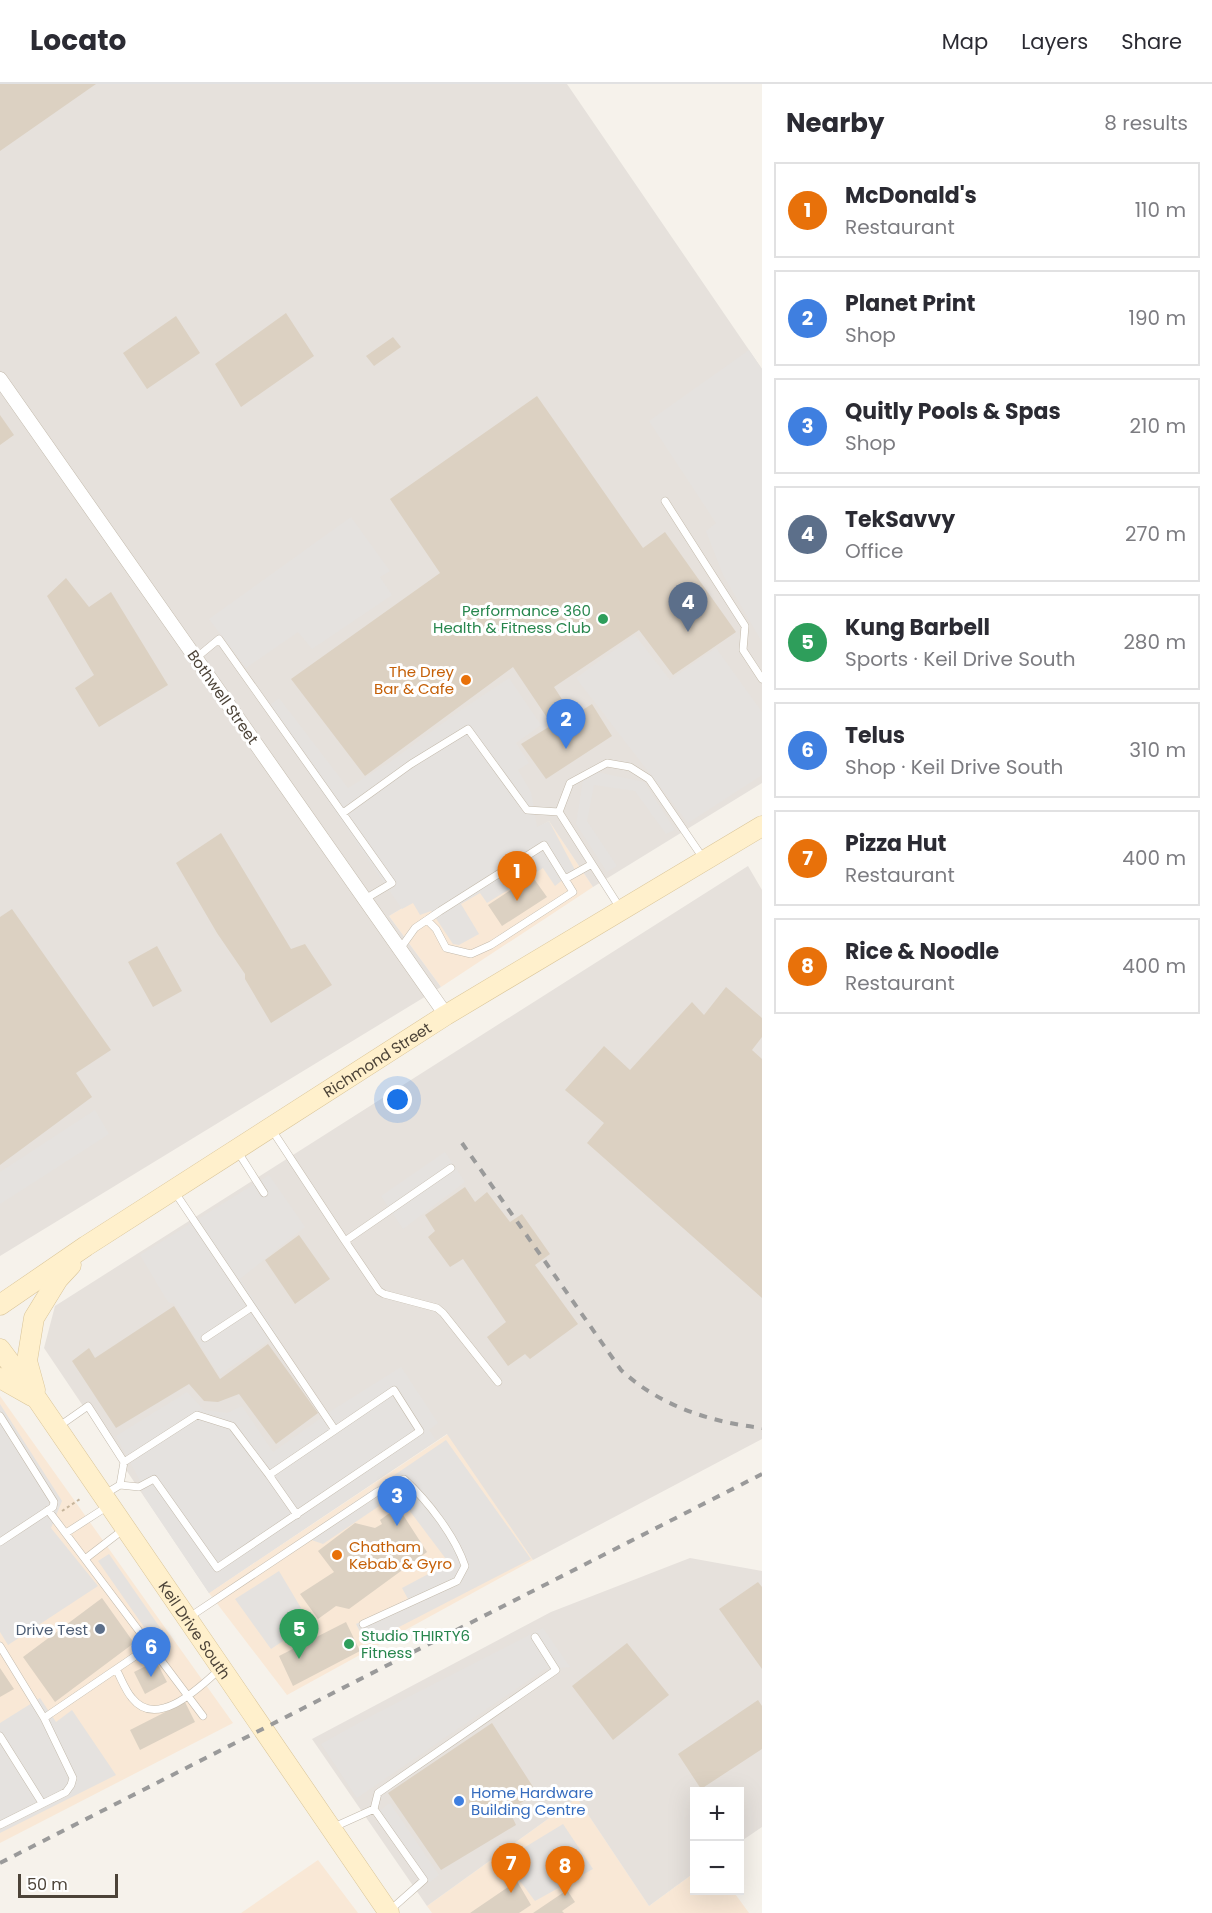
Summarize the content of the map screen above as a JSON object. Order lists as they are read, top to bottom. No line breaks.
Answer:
{"streets":{"main road":["Richmond Street","Keil Drive South"],"street":["Bothwell Street"]},"crossings":[["Bothwell Street","Richmond Street"]],"places":["Performance 360 Health & Fitness Club","The Drey Bar & Cafe","Chatham Kebab & Gyro","Drive Test","Studio THIRTY6 Fitness","Home Hardware Building Centre"],"scale_bar":"50 m","page":{"header":"Locato","nav":["Map","Layers","Share"],"heading":["Nearby","8 results"],"list":[{"mark":"1","name":"McDonald's","note":"Restaurant","value":"110 m"},{"mark":"2","name":"Planet Print","note":"Shop","value":"190 m"},{"mark":"3","name":"Quitly Pools & Spas","note":"Shop","value":"210 m"},{"mark":"4","name":"TekSavvy","note":"Office","value":"270 m"},{"mark":"5","name":"Kung Barbell","note":"Sports · Keil Drive South","value":"280 m"},{"mark":"6","name":"Telus","note":"Shop · Keil Drive South","value":"310 m"},{"mark":"7","name":"Pizza Hut","note":"Restaurant","value":"400 m"},{"mark":"8","name":"Rice & Noodle","note":"Restaurant","value":"400 m"}],"pins":["4","2","1","3","5","6","7","8"],"map_buttons":["+","−"],"scale":"50 m"}}
